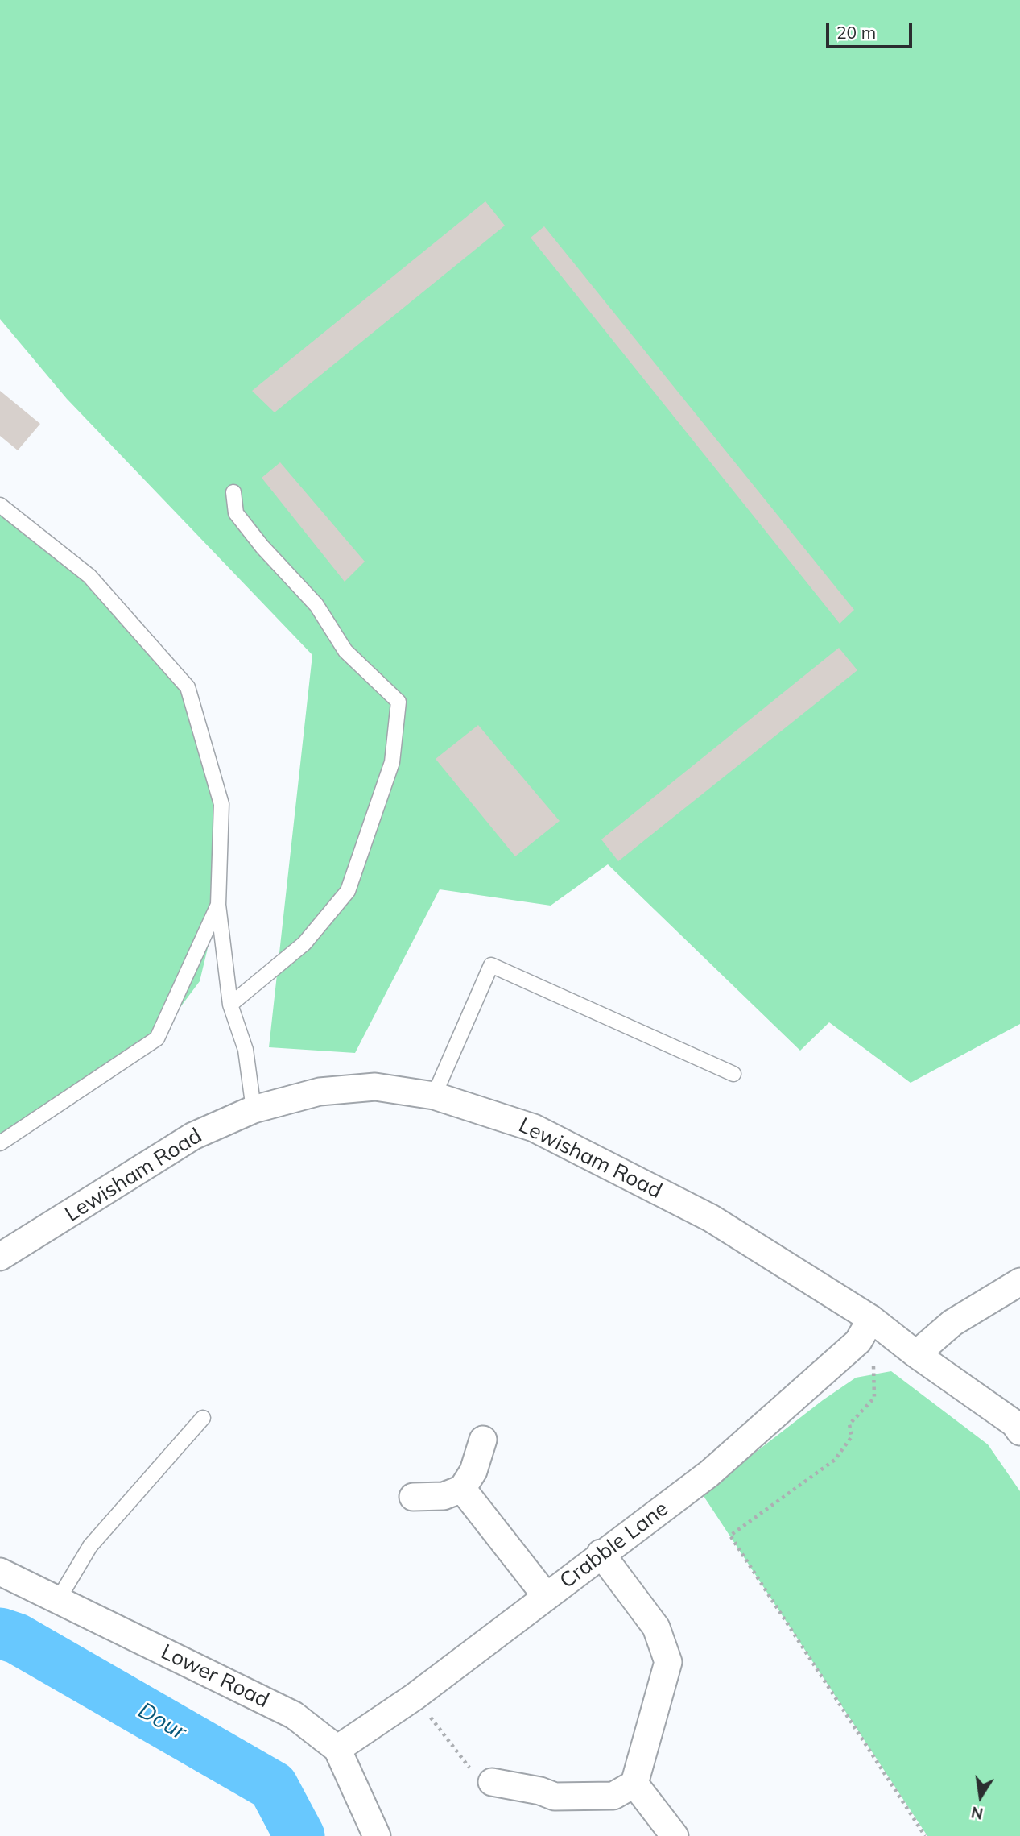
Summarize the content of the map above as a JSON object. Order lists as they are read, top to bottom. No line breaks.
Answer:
{"streets":{"street":["Lewisham Road","Crabble Lane","Lower Road"]},"crossings":[["Lewisham Road","Crabble Lane"],["Crabble Lane","Lower Road"]],"water":["Dour"],"scale_bar":"20 m","north":"bottom"}
